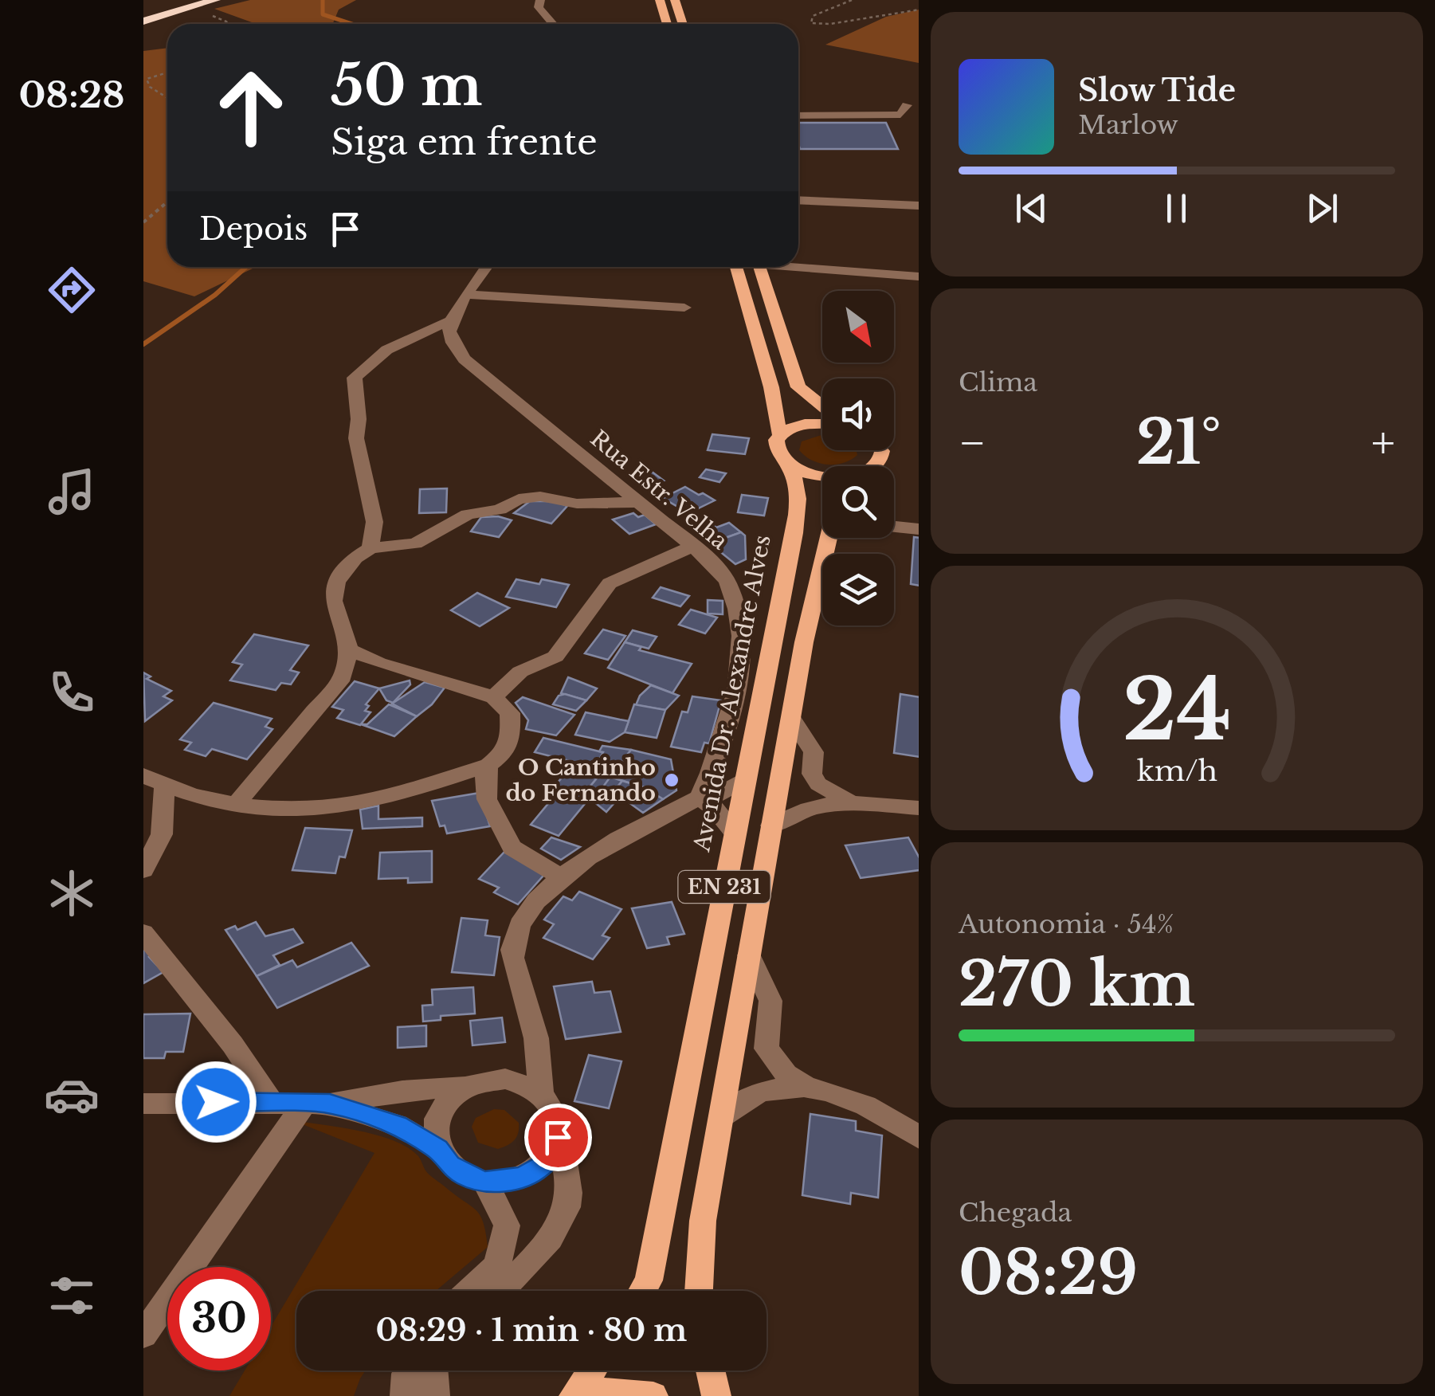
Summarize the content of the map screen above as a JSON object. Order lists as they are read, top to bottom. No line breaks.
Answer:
{"streets":{"main road":["Avenida Dr. Alexandre Alves","EN 231"],"street":["Rua Estr. Velha"]},"crossings":[["Avenida Dr. Alexandre Alves","EN 231"]],"places":["O Cantinho do Fernando"],"north":"bottom right","page":{"tabs":"08:28","turn":["50 m","Siga em frente"],"song":["Slow Tide","Marlow"],"then":"Depois","tile":["Clima",["Autonomia · 54%","270 km"],["Chegada","08:29"]],"heat":["−","21°","+"],"limit":"30","trip":"08:29 · 1 min · 80 m","gauge":["24","km/h"]}}
